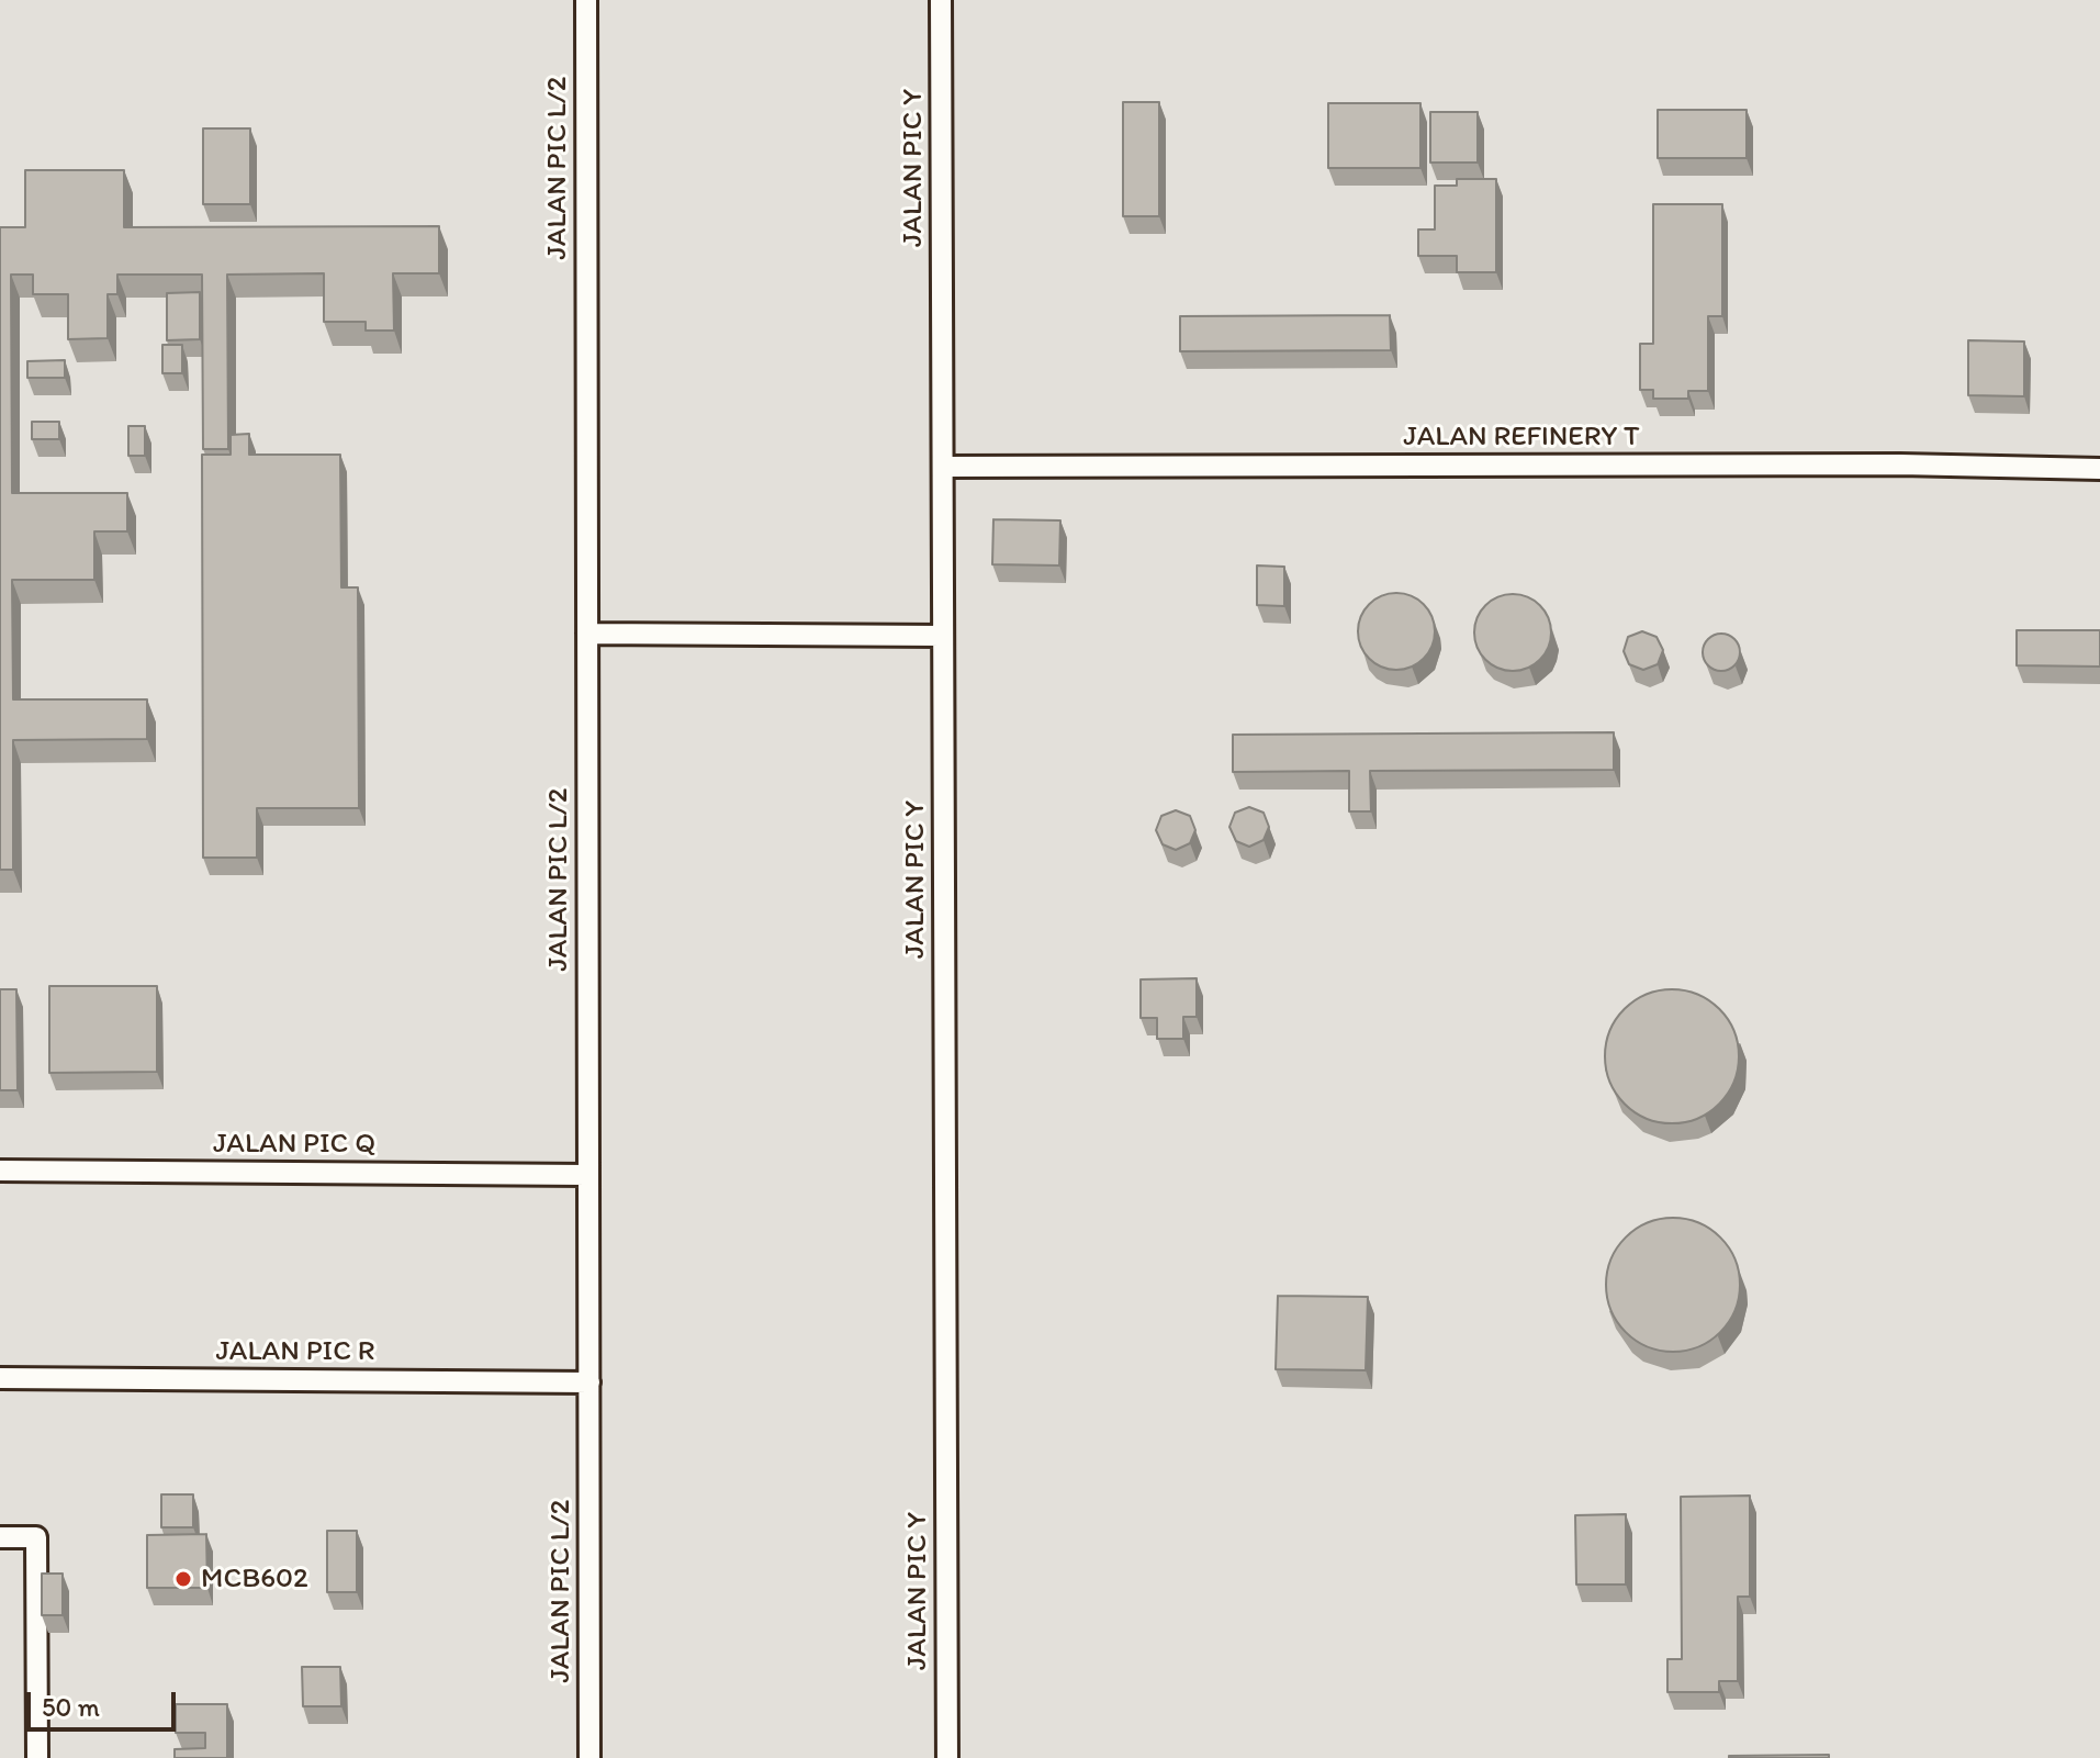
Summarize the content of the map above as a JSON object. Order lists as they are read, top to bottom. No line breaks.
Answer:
{"streets":{"street":["JALAN PIC L/2","JALAN PIC Y","JALAN REFINERY T","JALAN PIC Q","JALAN PIC R"]},"crossings":[["JALAN PIC L/2","JALAN PIC Q"],["JALAN PIC L/2","JALAN PIC R"],["JALAN PIC Y","JALAN REFINERY T"]],"places":["MCB602"],"scale_bar":"50 m"}
